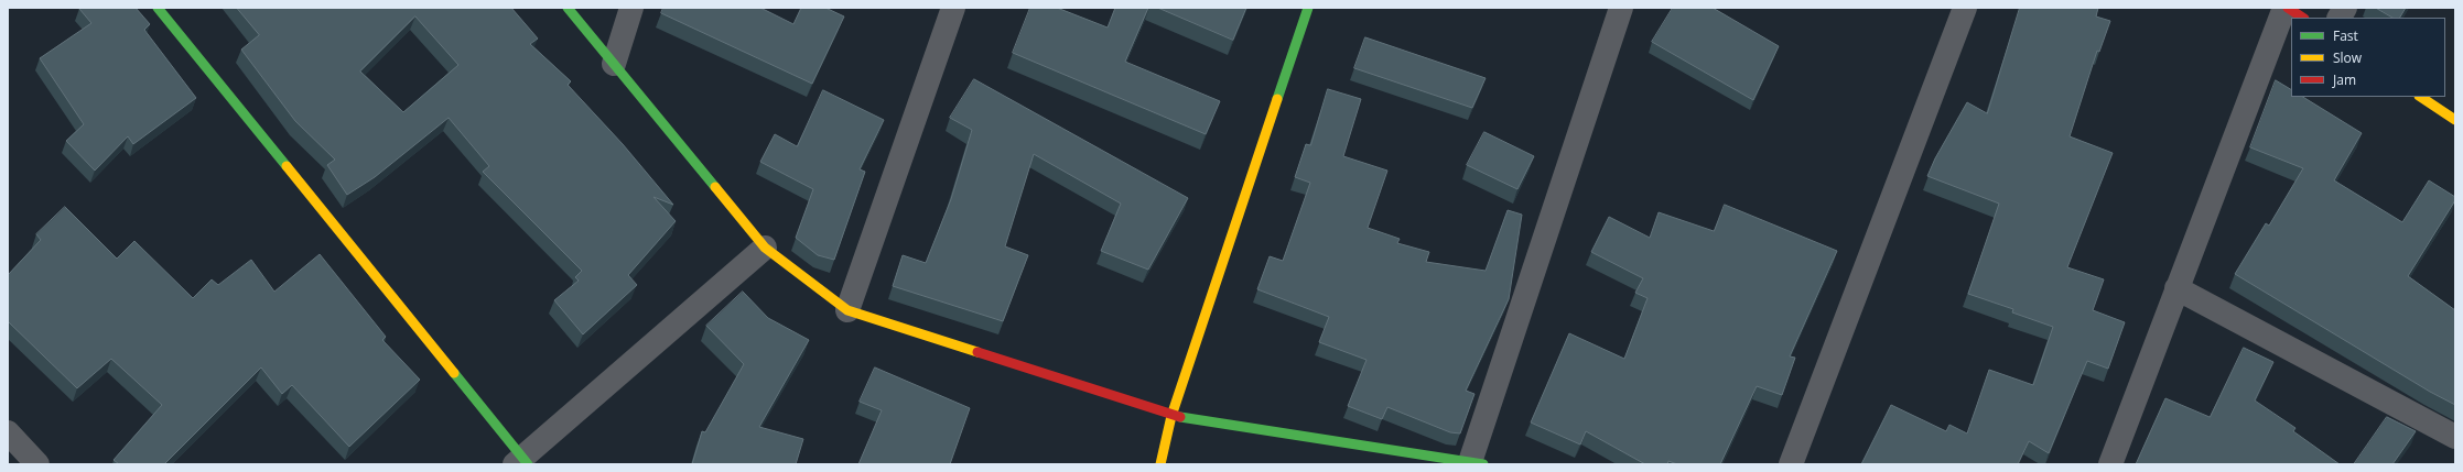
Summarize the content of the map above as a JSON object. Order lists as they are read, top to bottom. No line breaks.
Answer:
{"legend":["Fast","Slow","Jam"]}
